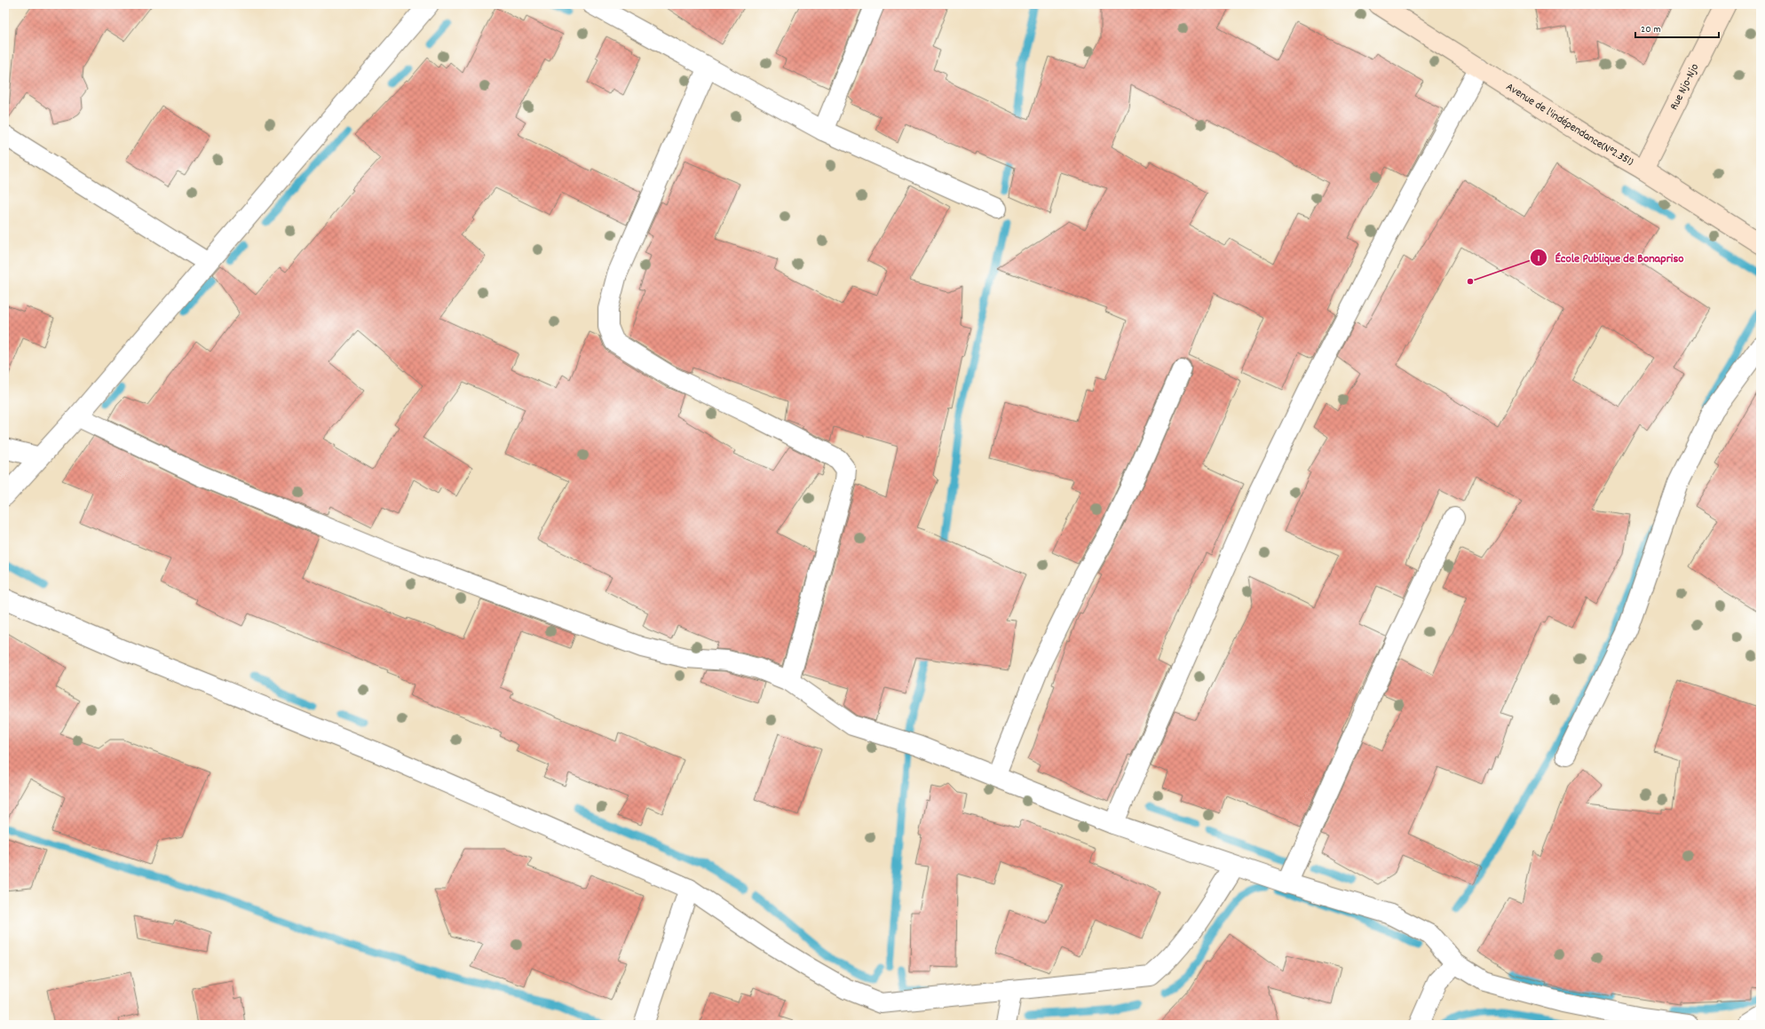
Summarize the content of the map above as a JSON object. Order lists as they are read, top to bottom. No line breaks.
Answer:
{"streets":{"main road":["Rue Njo-Njo","Avenue de l'indépendance(N°2.351)"]},"crossings":[["Rue Njo-Njo","Avenue de l'indépendance(N°2.351)"]],"places":["École Publique de Bonapriso"],"scale_bar":"20 m"}
